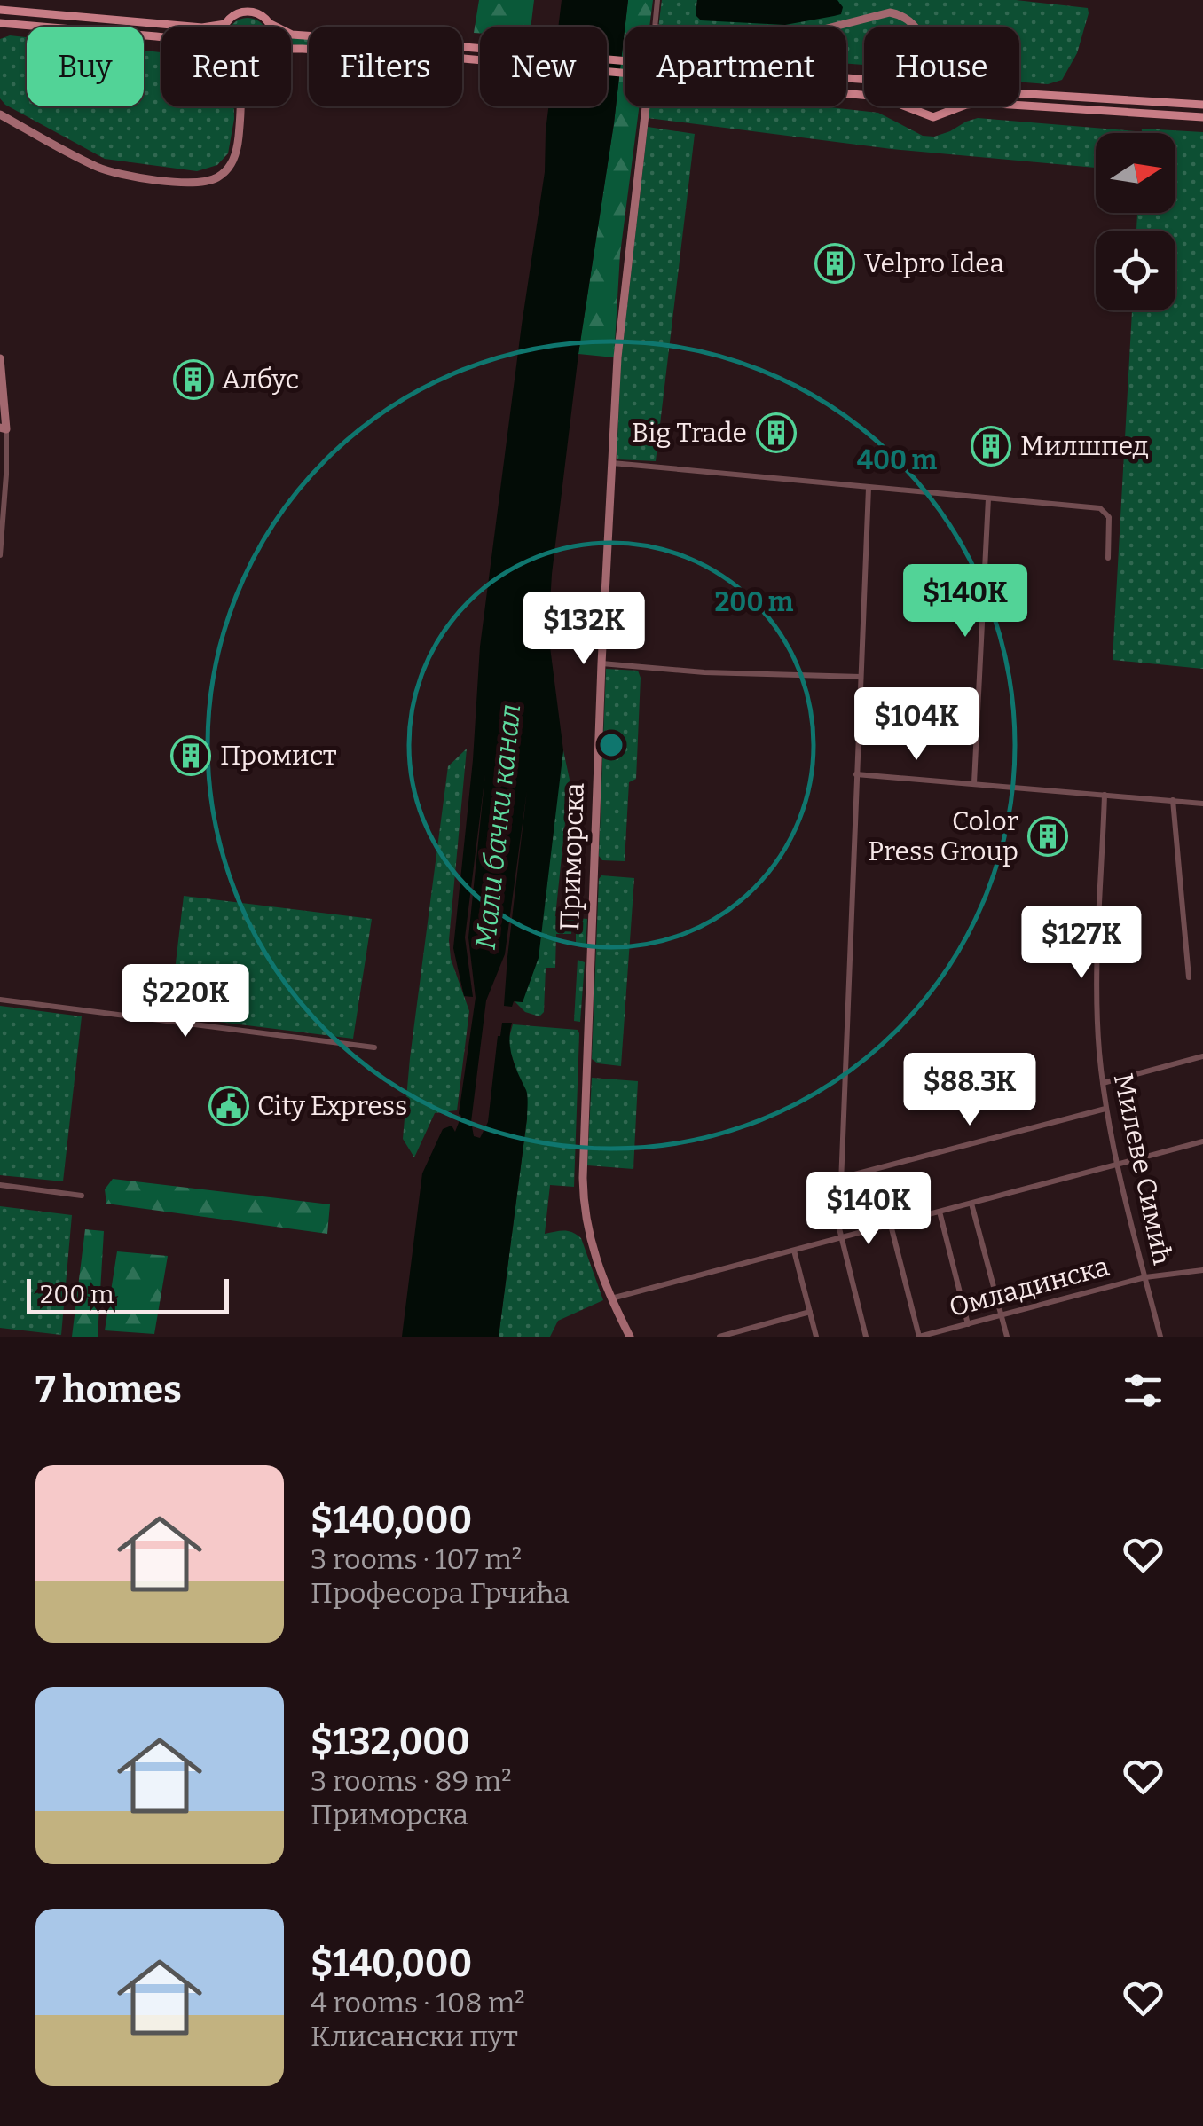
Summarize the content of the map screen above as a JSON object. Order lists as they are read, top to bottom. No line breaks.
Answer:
{"streets":{"street":["Приморска","Милеве Симић","Омладинска"]},"crossings":[["Милеве Симић","Омладинска"]],"water":["Мали бачки канал"],"places":{"building":["Velpro Idea","Албус","Big Trade","Милшпед","Промист","Color Press Group"],"public building":["City Express"]},"scale_bar":"200 m","north":"right","page":{"chip":["Buy","Rent","Filters","New","Apartment","House"],"price":["$140K","$132K","$104K","$127K","$220K","$88.3K","$140K"],"scale":"200 m","heading":"7 homes","list":[{"name":"$140,000","note":"3 rooms · 107 m² · Професора Грчића"},{"name":"$132,000","note":"3 rooms · 89 m² · Приморска"},{"name":"$140,000","note":"4 rooms · 108 m² · Клисански пут"}]},"rings":["400 m","200 m"]}
